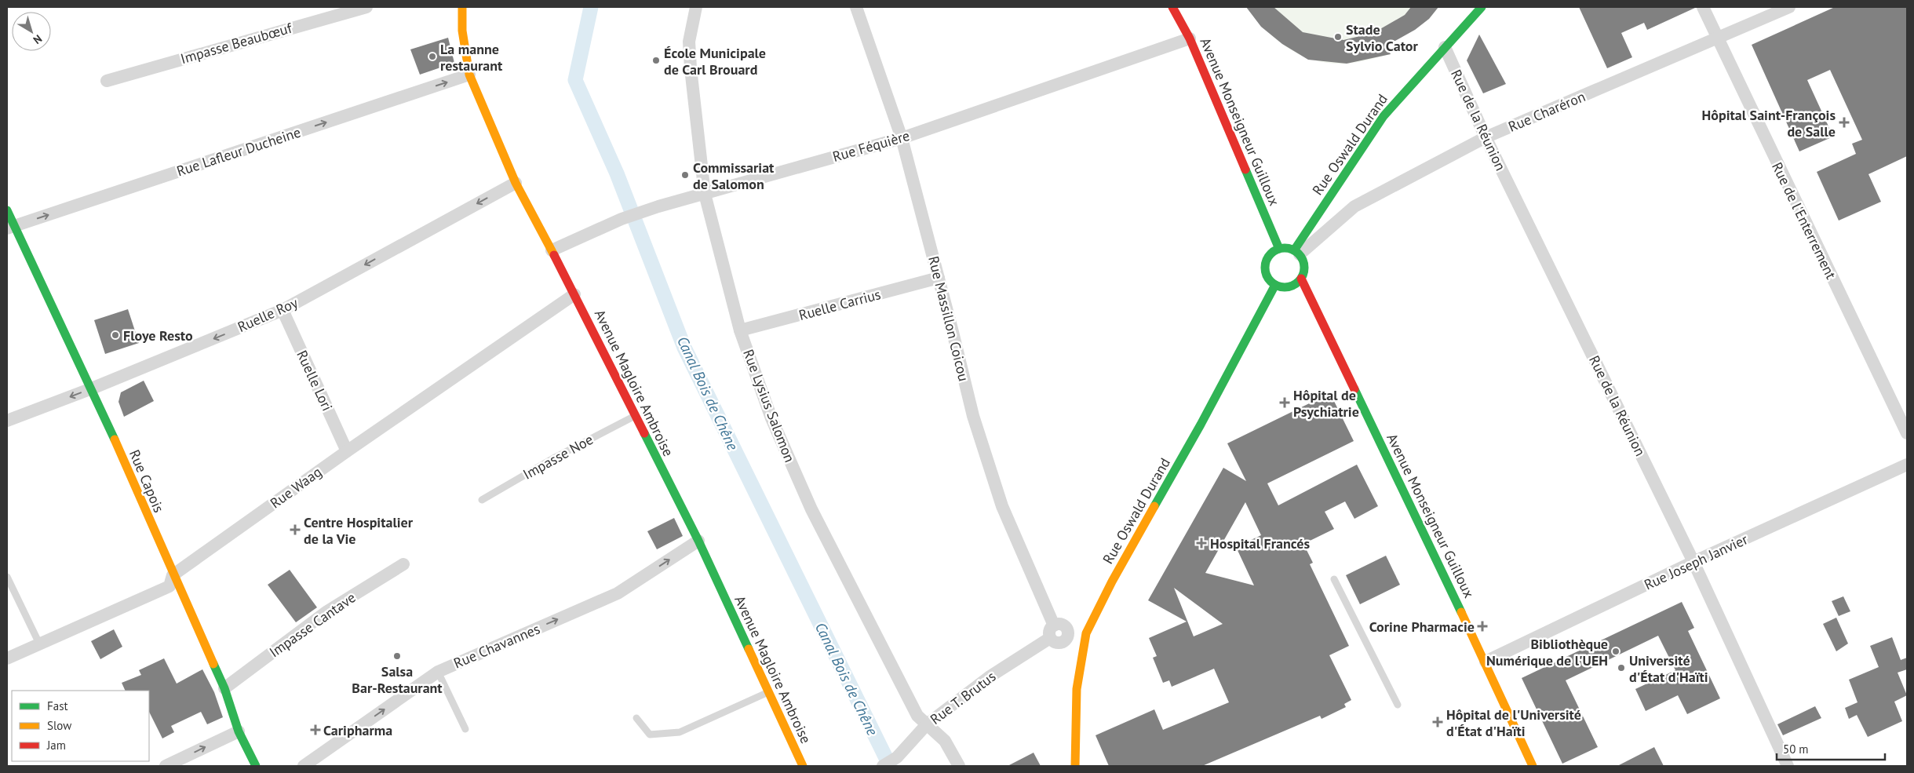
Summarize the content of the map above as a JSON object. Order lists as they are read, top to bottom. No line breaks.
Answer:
{"streets":{"street":["Impasse Beaubœuf","Rue Charéron","Rue de la Réunion","Avenue Monseigneur Guilloux","Rue Oswald Durand","Rue Féquière","Rue Lafleur Ducheine","Rue de l'Enterrement","Ruelle Carrius","Ruelle Roy","Rue Massillon Coicou","Ruelle Lori","Avenue Magloire Ambroise","Rue Lysius Salomon","Rue Capois","Rue Waag","Rue Joseph Janvier","Impasse Cantave","Rue Chavannes","Rue T. Brutus"],"lane":["Impasse Noe"]},"crossings":[["Rue Charéron","Rue de la Réunion"],["Rue Charéron","Avenue Monseigneur Guilloux"],["Rue Charéron","Rue Oswald Durand"],["Rue Charéron","Rue de l'Enterrement"],["Rue de la Réunion","Rue Oswald Durand"],["Rue de la Réunion","Rue Joseph Janvier"],["Avenue Monseigneur Guilloux","Rue Oswald Durand"],["Avenue Monseigneur Guilloux","Rue Féquière"],["Avenue Monseigneur Guilloux","Rue Joseph Janvier"],["Rue Féquière","Rue Massillon Coicou"],["Rue Féquière","Avenue Magloire Ambroise"],["Rue Féquière","Rue Lysius Salomon"],["Rue Lafleur Ducheine","Avenue Magloire Ambroise"],["Rue Lafleur Ducheine","Rue Capois"],["Ruelle Carrius","Rue Massillon Coicou"],["Ruelle Carrius","Rue Lysius Salomon"],["Ruelle Roy","Ruelle Lori"],["Ruelle Roy","Avenue Magloire Ambroise"],["Ruelle Roy","Rue Capois"],["Rue Massillon Coicou","Rue T. Brutus"],["Ruelle Lori","Rue Waag"],["Avenue Magloire Ambroise","Impasse Noe"],["Avenue Magloire Ambroise","Rue Waag"],["Avenue Magloire Ambroise","Rue Chavannes"],["Rue Lysius Salomon","Rue T. Brutus"],["Rue Capois","Rue Waag"],["Rue Capois","Impasse Cantave"]],"one_way":["Rue Lafleur Ducheine","Ruelle Roy","Rue Chavannes"],"water":["Canal Bois de Chêne"],"places":{"other":["Stade Sylvio Cator","La manne restaurant","École Municipale de Carl Brouard","Commissariat de Salomon","Floye Resto","Bibliothèque Numérique de l'UEH","Salsa Bar-Restaurant","Université d'État d'Haïti"],"health":["Hôpital Saint-François de Salle","Hôpital de Psychiatrie","Centre Hospitalier de la Vie","Hospital Francés","Corine Pharmacie","Hôpital de l'Université d'État d'Haïti","Caripharma"]},"legend":["Fast","Slow","Jam"],"scale_bar":"50 m","north":"bottom right"}
